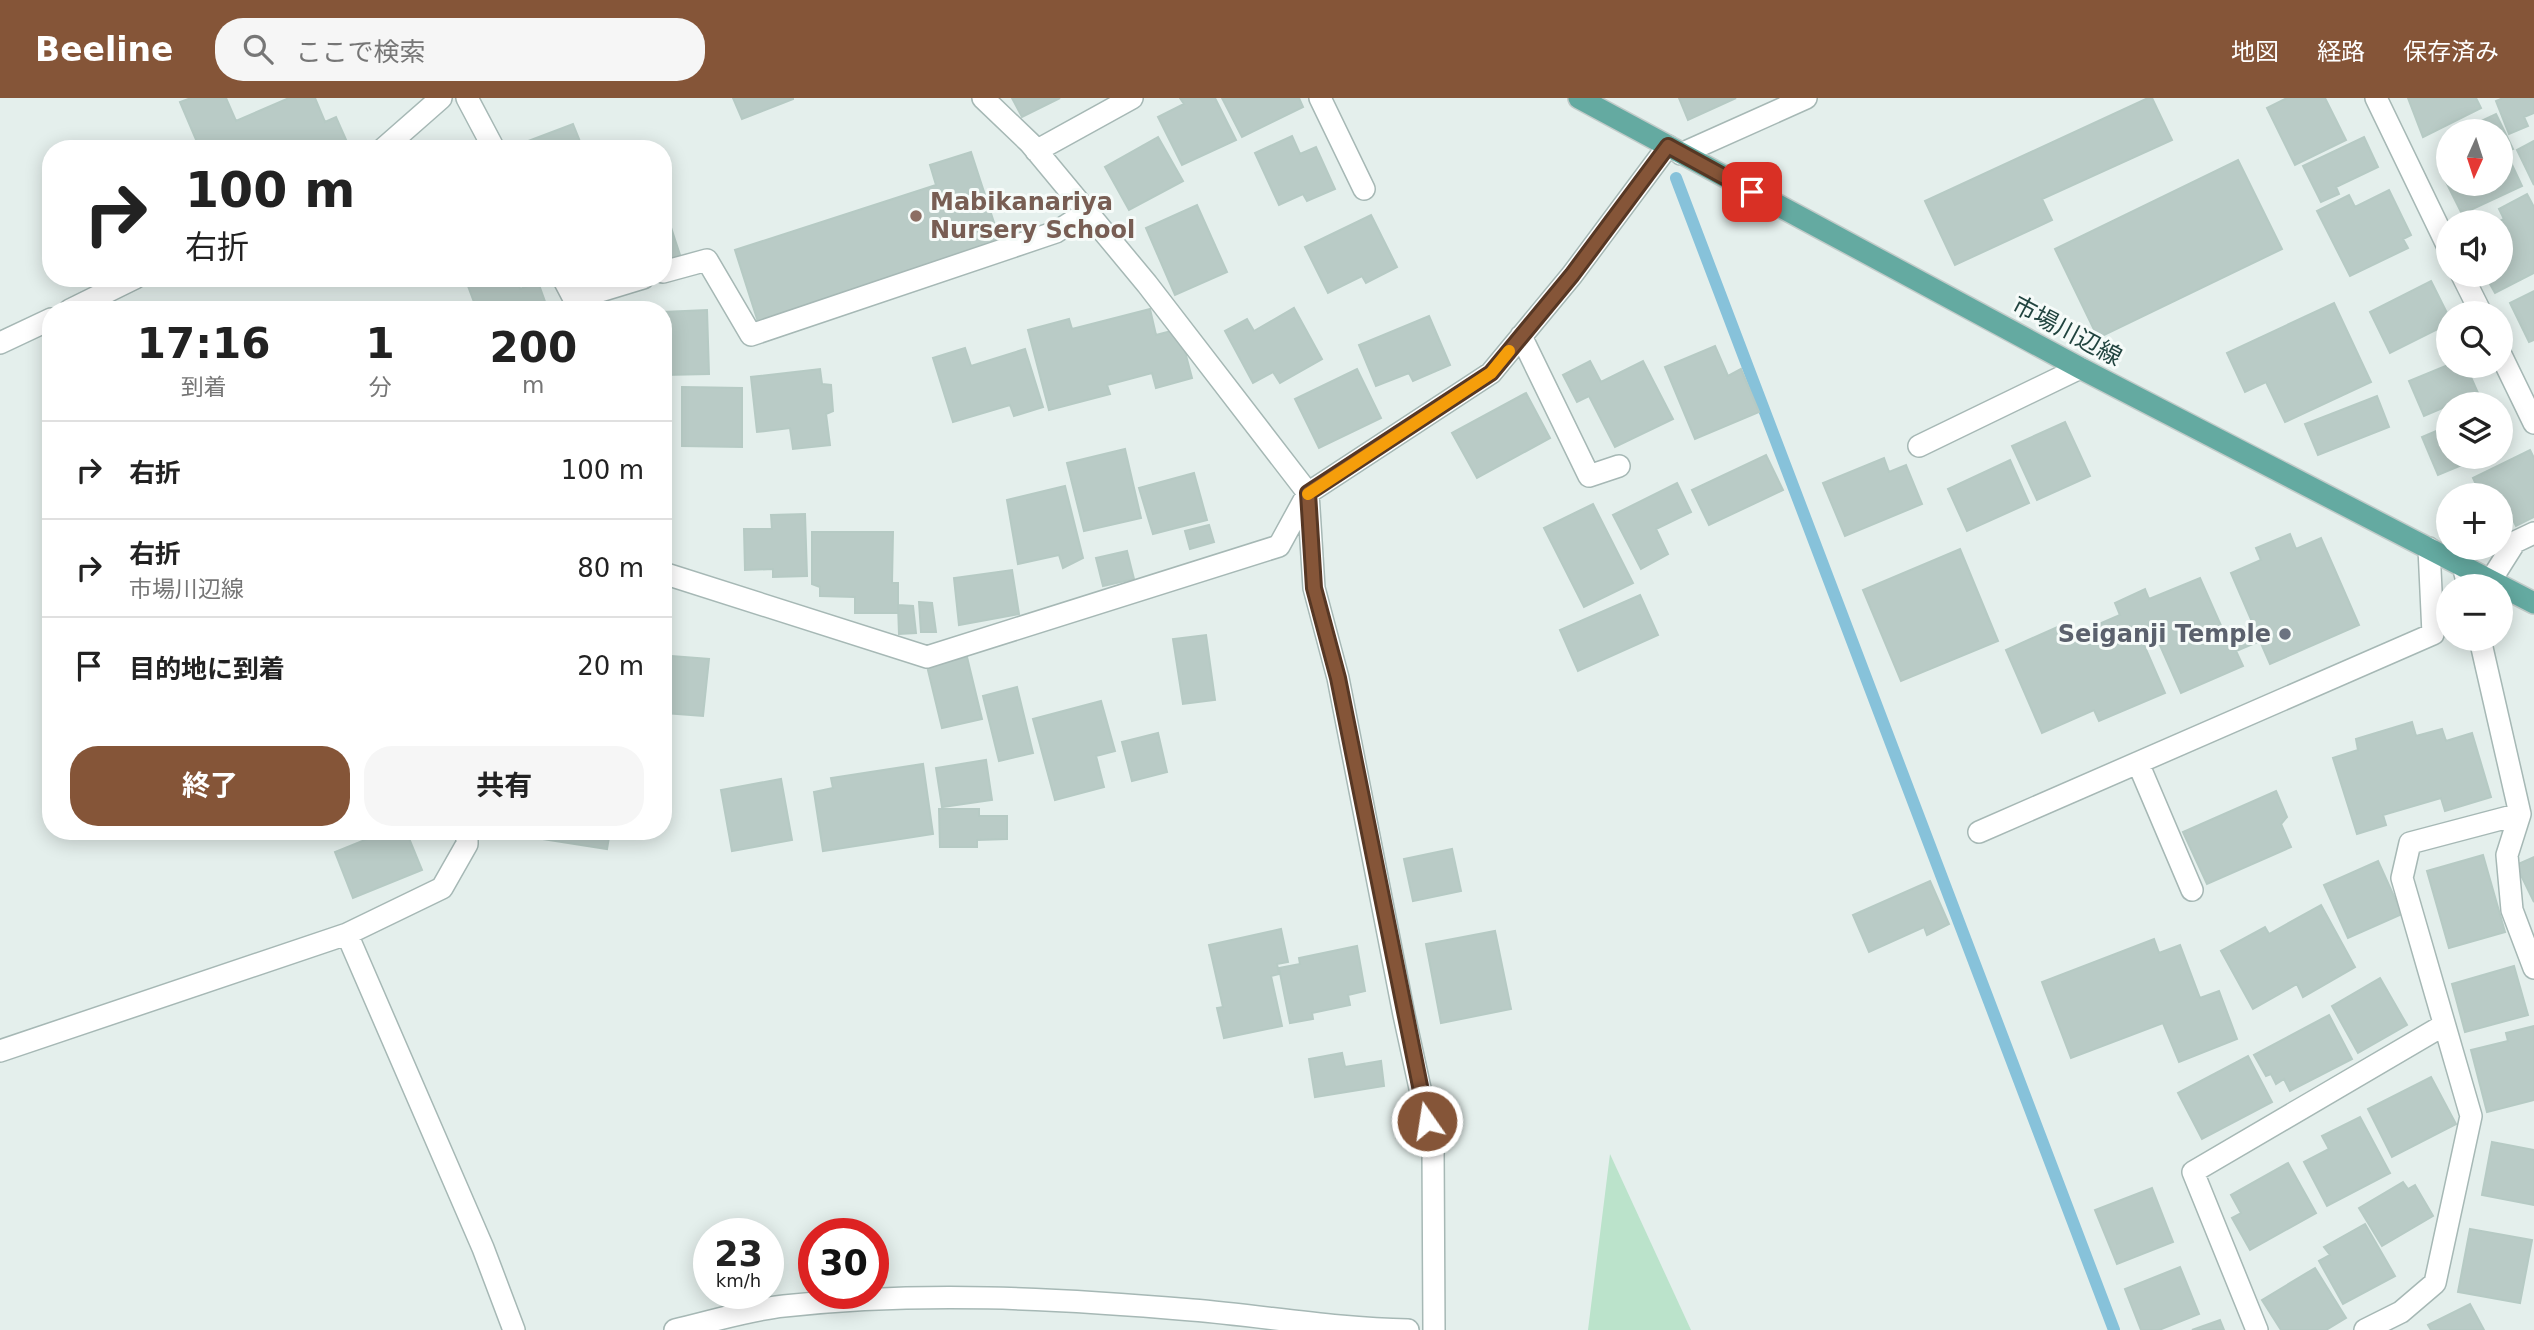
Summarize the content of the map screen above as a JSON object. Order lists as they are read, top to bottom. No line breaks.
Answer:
{"streets":{"main road":["市場川辺線"]},"places":["Mabikanariya Nursery School","Seiganji Temple"],"north":"bottom","page":{"header":"Beeline","search":"ここで検索","nav":["地図","経路","保存済み"],"map_buttons":["+","−"],"turn":["100 m","右折"],"eta":["17:16","到着","1","分","200","m"],"list":[{"name":"右折","value":"100 m"},{"name":"右折","note":"市場川辺線","value":"80 m"},{"name":"目的地に到着","value":"20 m"}],"buttons":["終了","共有"],"speed":"23 km/h","limit":"30"}}
